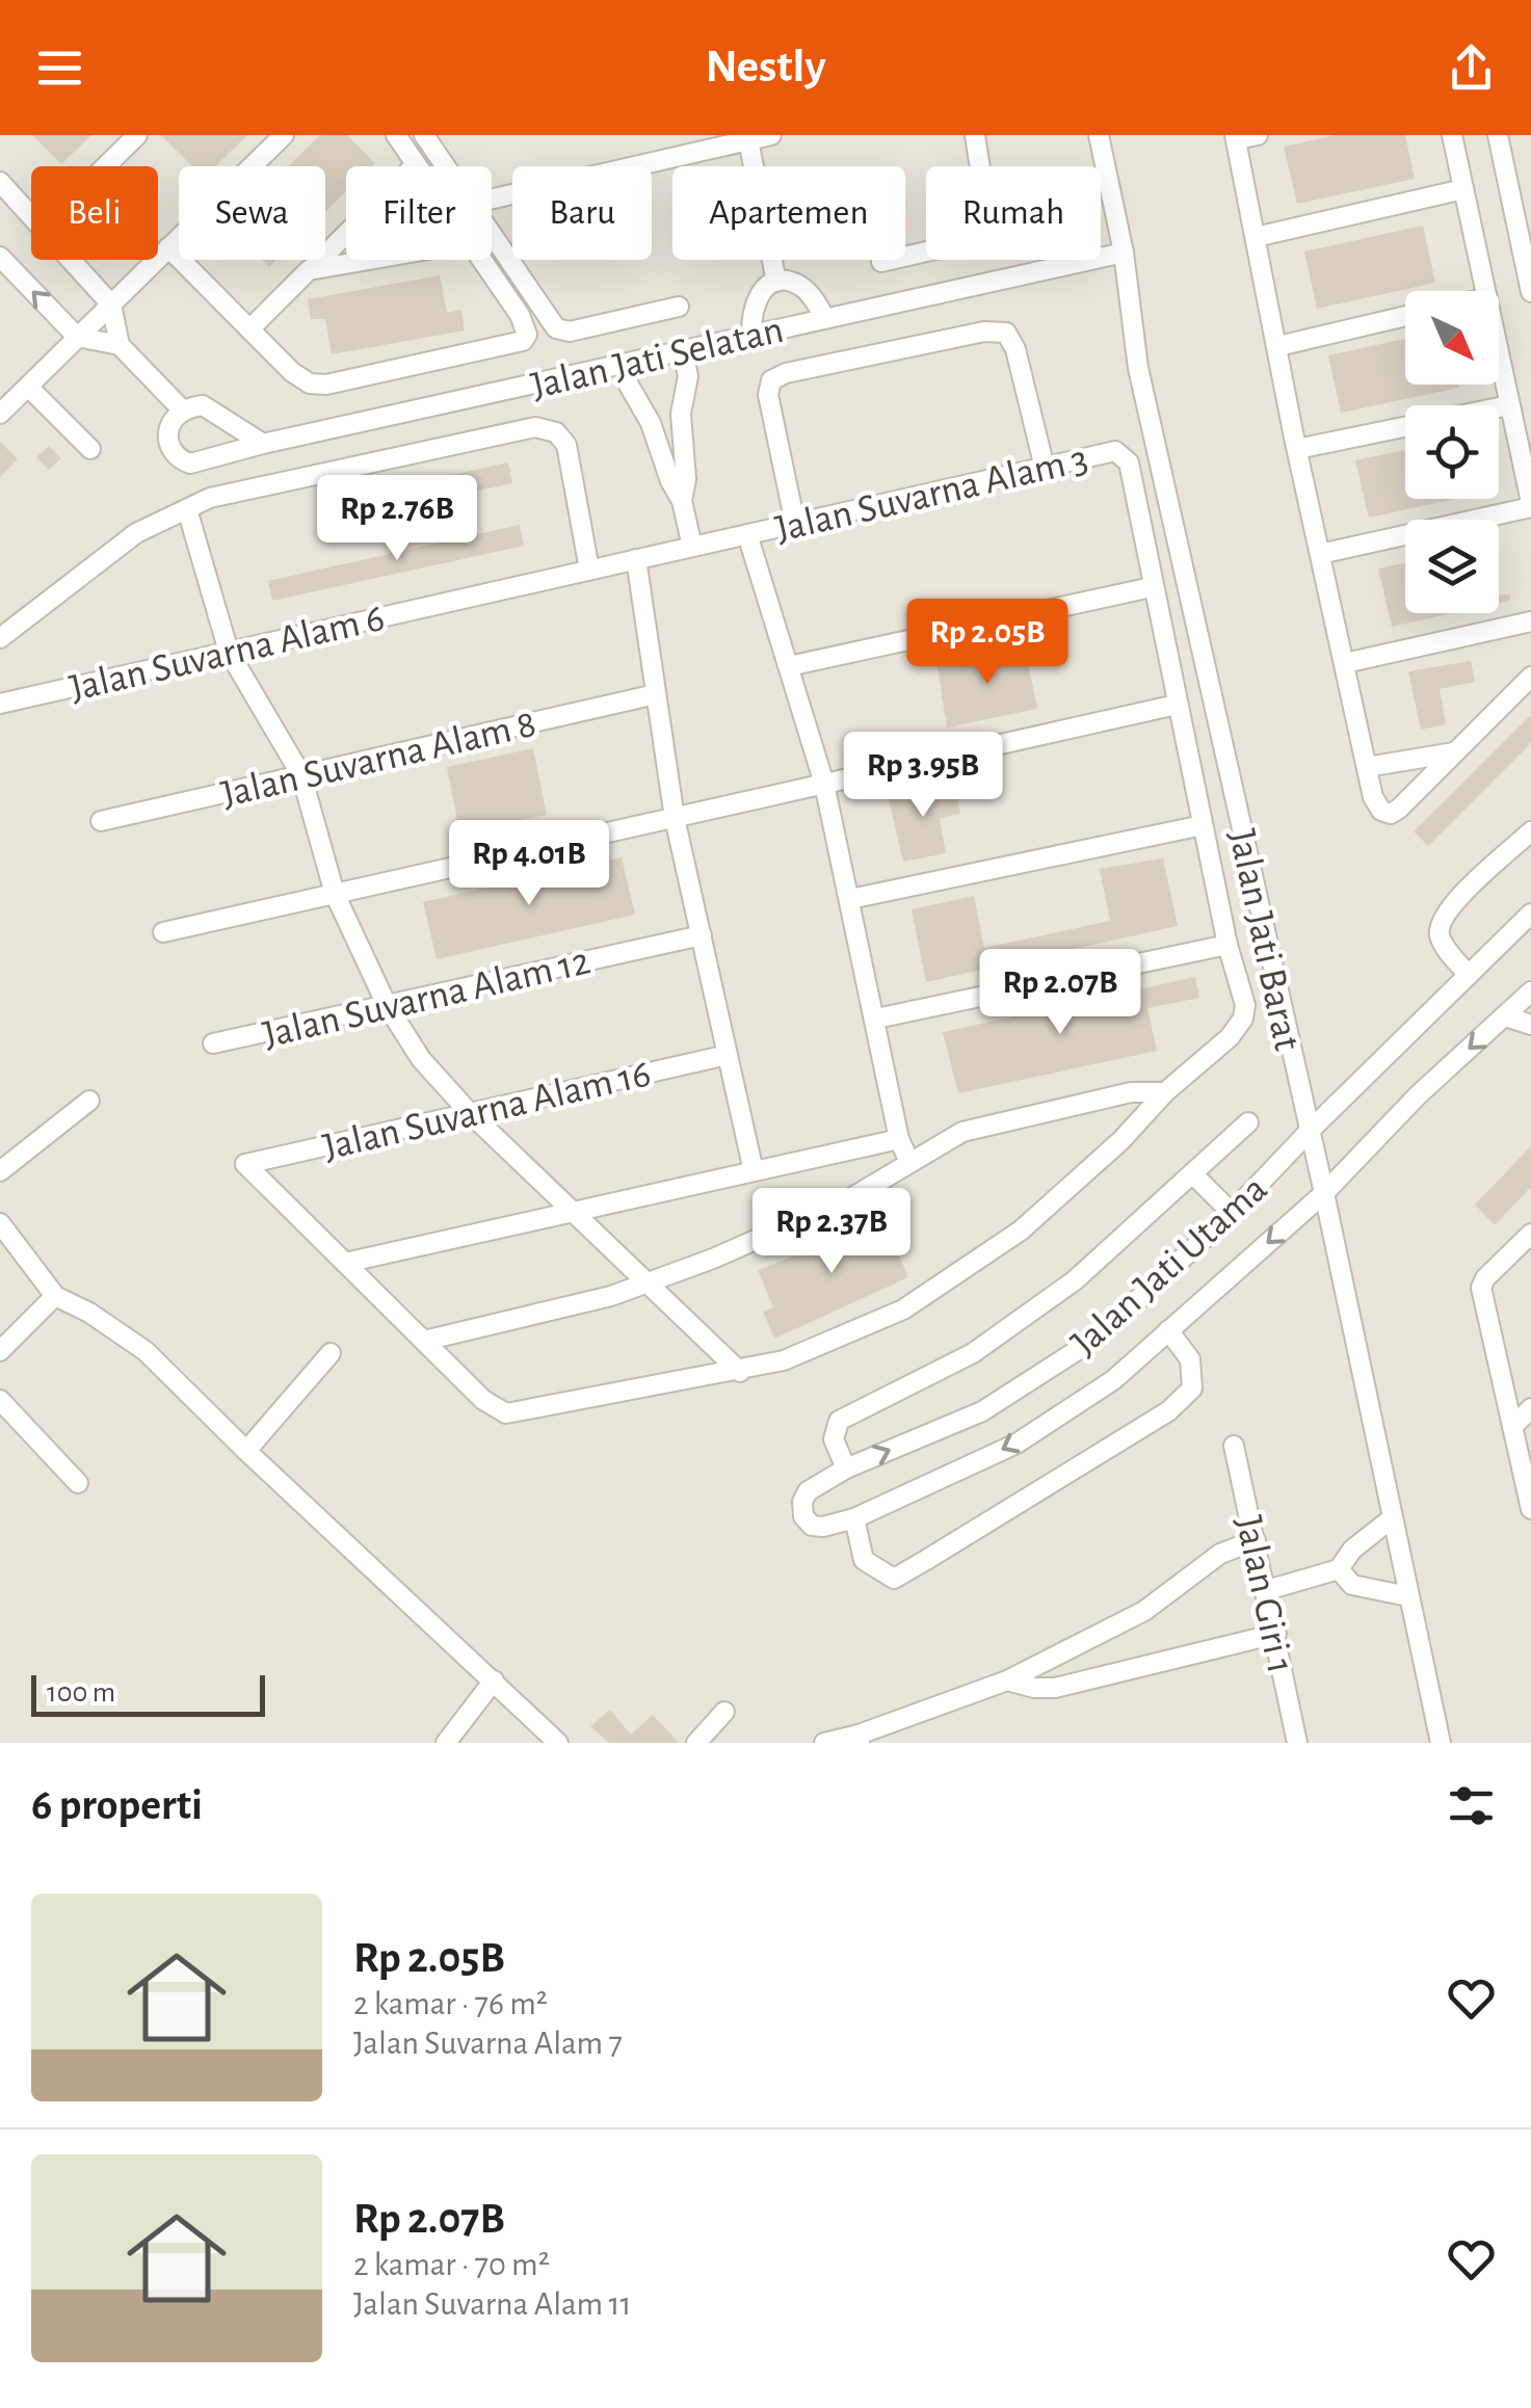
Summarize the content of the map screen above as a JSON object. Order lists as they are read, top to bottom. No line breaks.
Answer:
{"streets":{"street":["Jalan Jati Selatan","Jalan Suvarna Alam 3","Jalan Suvarna Alam 6","Jalan Suvarna Alam 8","Jalan Jati Barat","Jalan Suvarna Alam 12","Jalan Suvarna Alam 16","Jalan Jati Utama","Jalan Giri 1"]},"crossings":[["Jalan Jati Selatan","Jalan Jati Barat"],["Jalan Suvarna Alam 3","Jalan Suvarna Alam 6"],["Jalan Jati Barat","Jalan Jati Utama"]],"scale_bar":"100 m","north":"bottom right","page":{"header":"Nestly","chip":["Beli","Sewa","Filter","Baru","Apartemen","Rumah"],"price":["Rp 2.76B","Rp 2.05B","Rp 3.95B","Rp 4.01B","Rp 2.07B","Rp 2.37B"],"scale":"100 m","heading":"6 properti","list":[{"name":"Rp 2.05B","note":"2 kamar · 76 m² · Jalan Suvarna Alam 7"},{"name":"Rp 2.07B","note":"2 kamar · 70 m² · Jalan Suvarna Alam 11"}]}}
